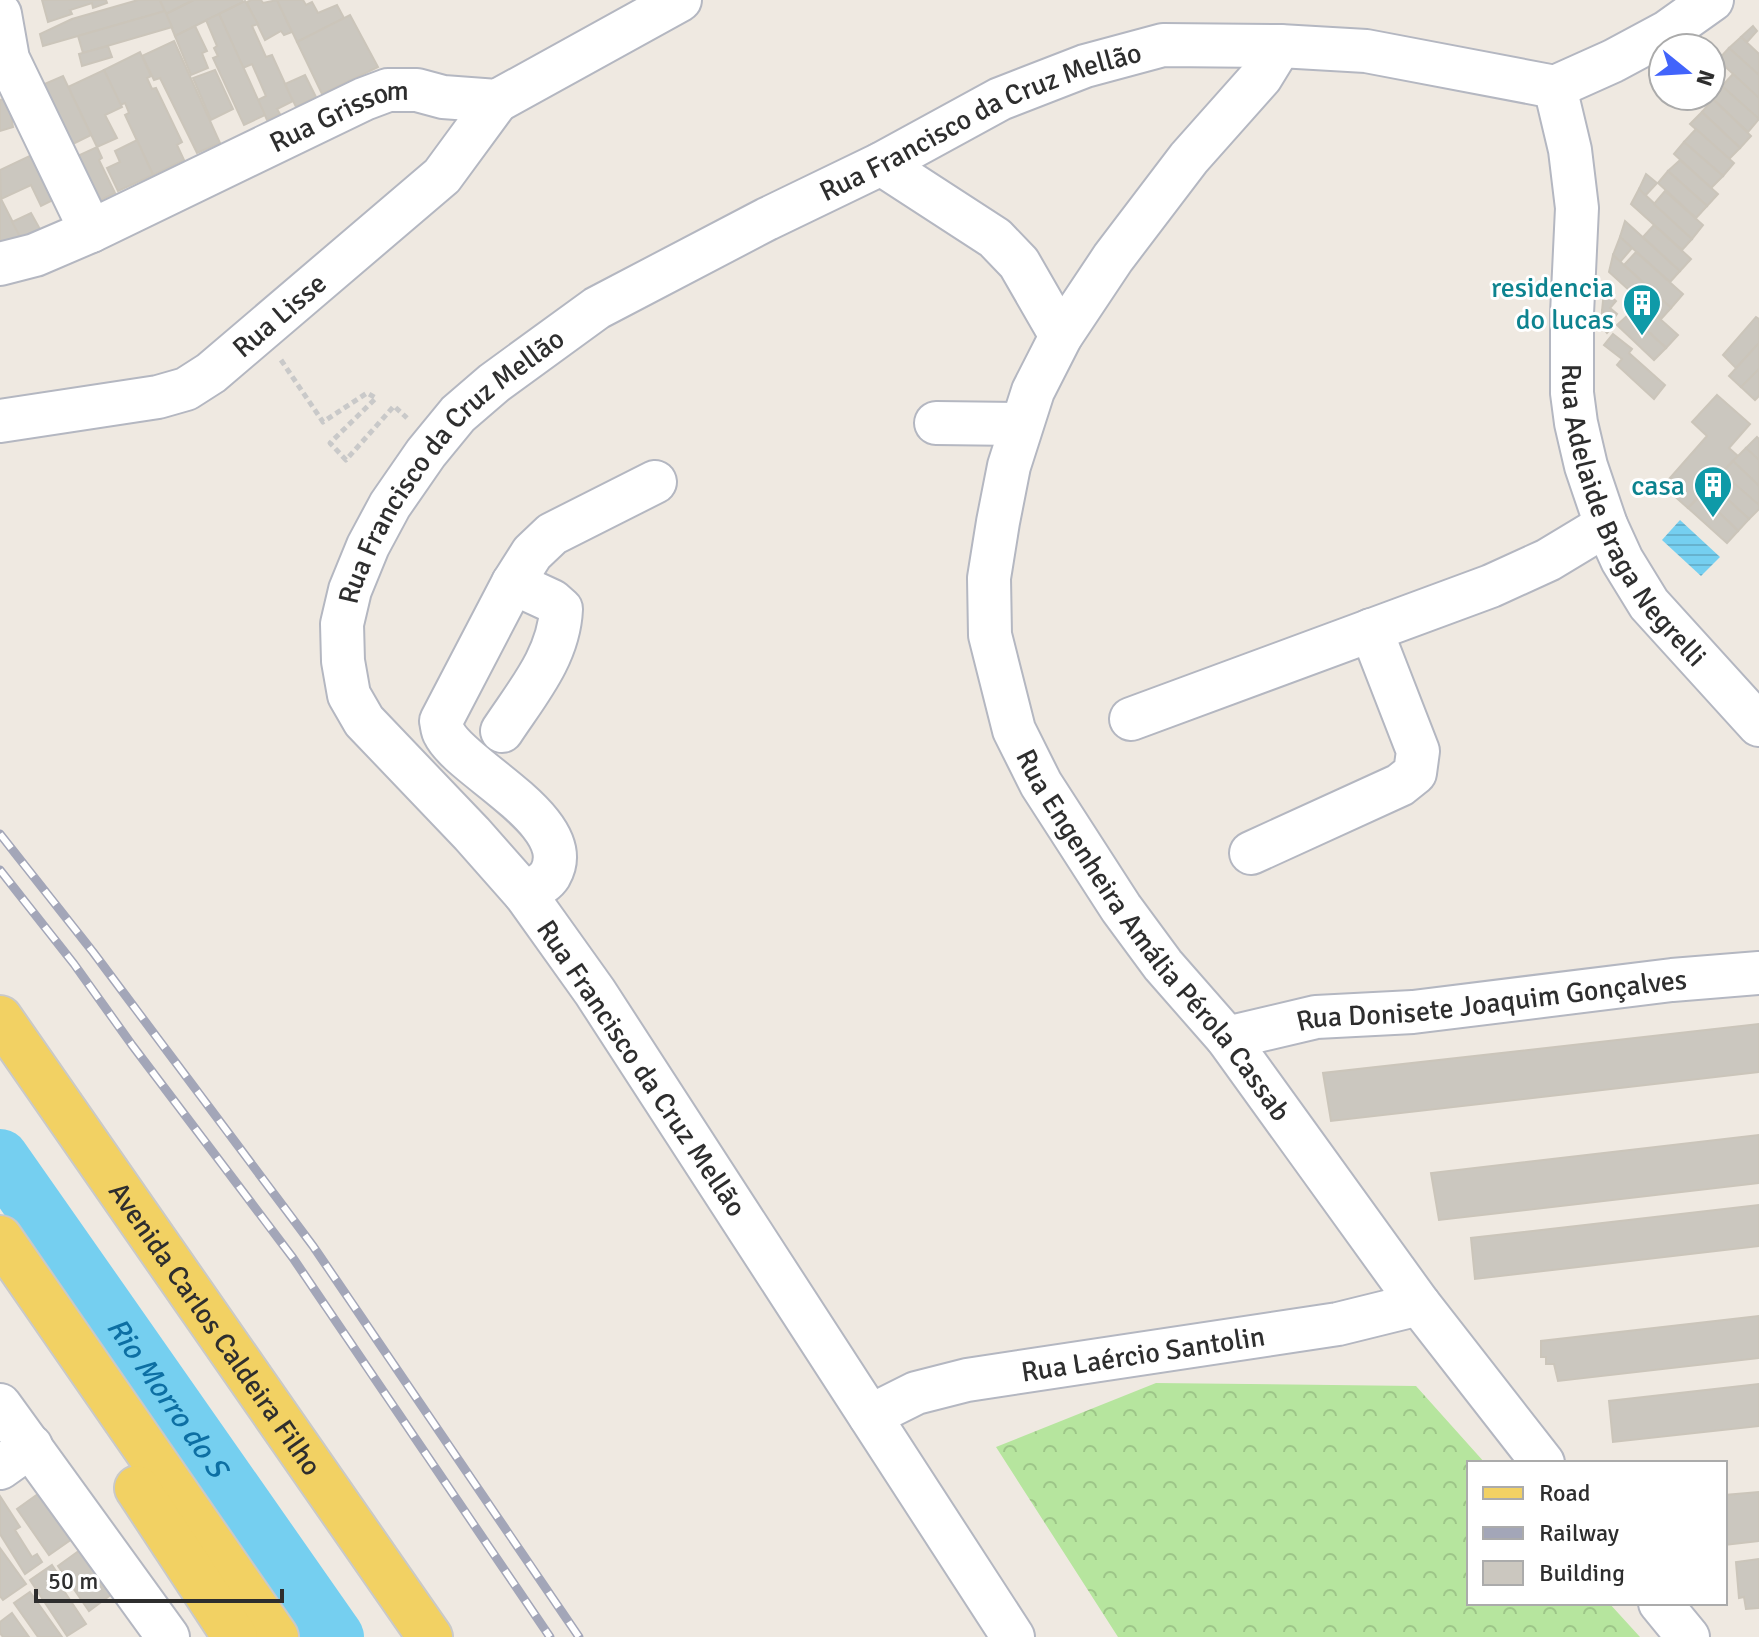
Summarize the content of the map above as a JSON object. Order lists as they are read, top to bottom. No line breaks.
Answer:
{"streets":{"main road":["Avenida Carlos Caldeira Filho"],"street":["Rua Grissom","Rua Francisco da Cruz Mellão","Rua Lisse","Rua Adelaide Braga Negrelli","Rua Engenheira Amália Pérola Cassab","Rua Donisete Joaquim Gonçalves","Rua Laércio Santolin"]},"crossings":[["Rua Grissom","Rua Lisse"],["Rua Francisco da Cruz Mellão","Rua Adelaide Braga Negrelli"],["Rua Francisco da Cruz Mellão","Rua Engenheira Amália Pérola Cassab"],["Rua Francisco da Cruz Mellão","Rua Laércio Santolin"],["Rua Engenheira Amália Pérola Cassab","Rua Donisete Joaquim Gonçalves"],["Rua Engenheira Amália Pérola Cassab","Rua Laércio Santolin"]],"water":["Rio Morro do S"],"places":{"building":["residencia do lucas","casa"]},"legend":["Road","Railway","Building"],"scale_bar":"50 m","north":"right"}
